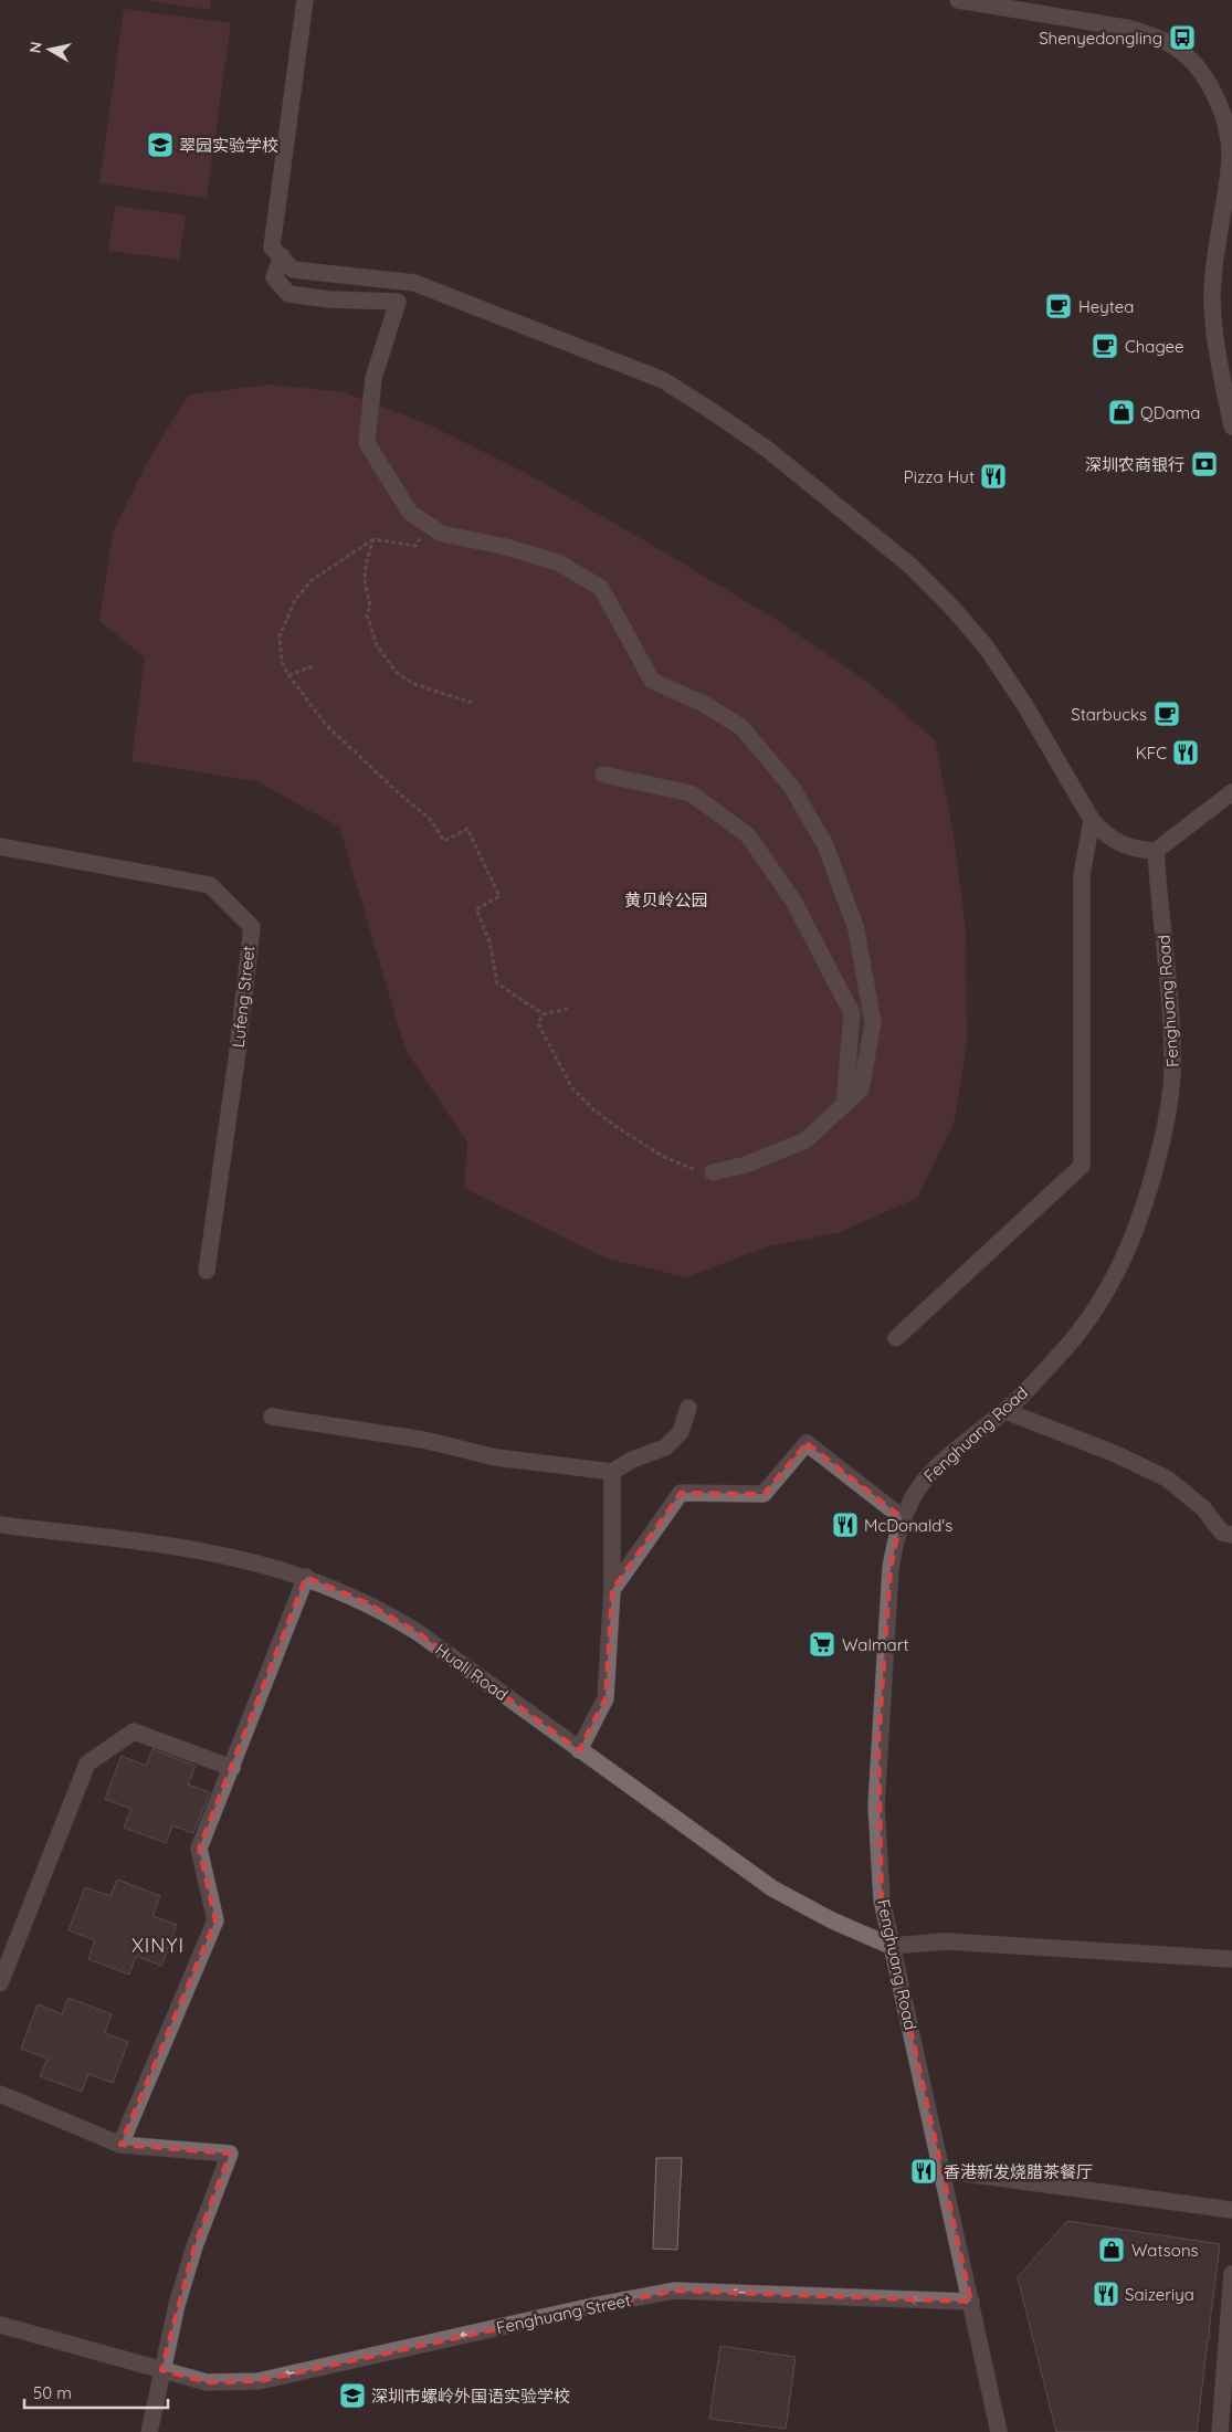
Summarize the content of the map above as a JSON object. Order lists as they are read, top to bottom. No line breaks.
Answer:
{"streets":{"street":["Lufeng Street","Fenghuang Road","Huali Road","Fenghuang Street"]},"crossings":[["Fenghuang Road","Huali Road"],["Fenghuang Road","Fenghuang Street"]],"one_way":["Fenghuang Street"],"districts":["XINYI"],"parks":["黄贝岭公园"],"places":{"bus stop":["Shenyedongling"],"school or university":["翠园实验学校","深圳市螺岭外国语实验学校"],"cafe":["Heytea","Chagee","Starbucks"],"shop":["QDama","Watsons"],"bank":["深圳农商银行"],"restaurant":["Pizza Hut","KFC","McDonald's","香港新发烧腊茶餐厅","Saizeriya"],"supermarket":["Walmart"]},"scale_bar":"50 m","north":"left"}
